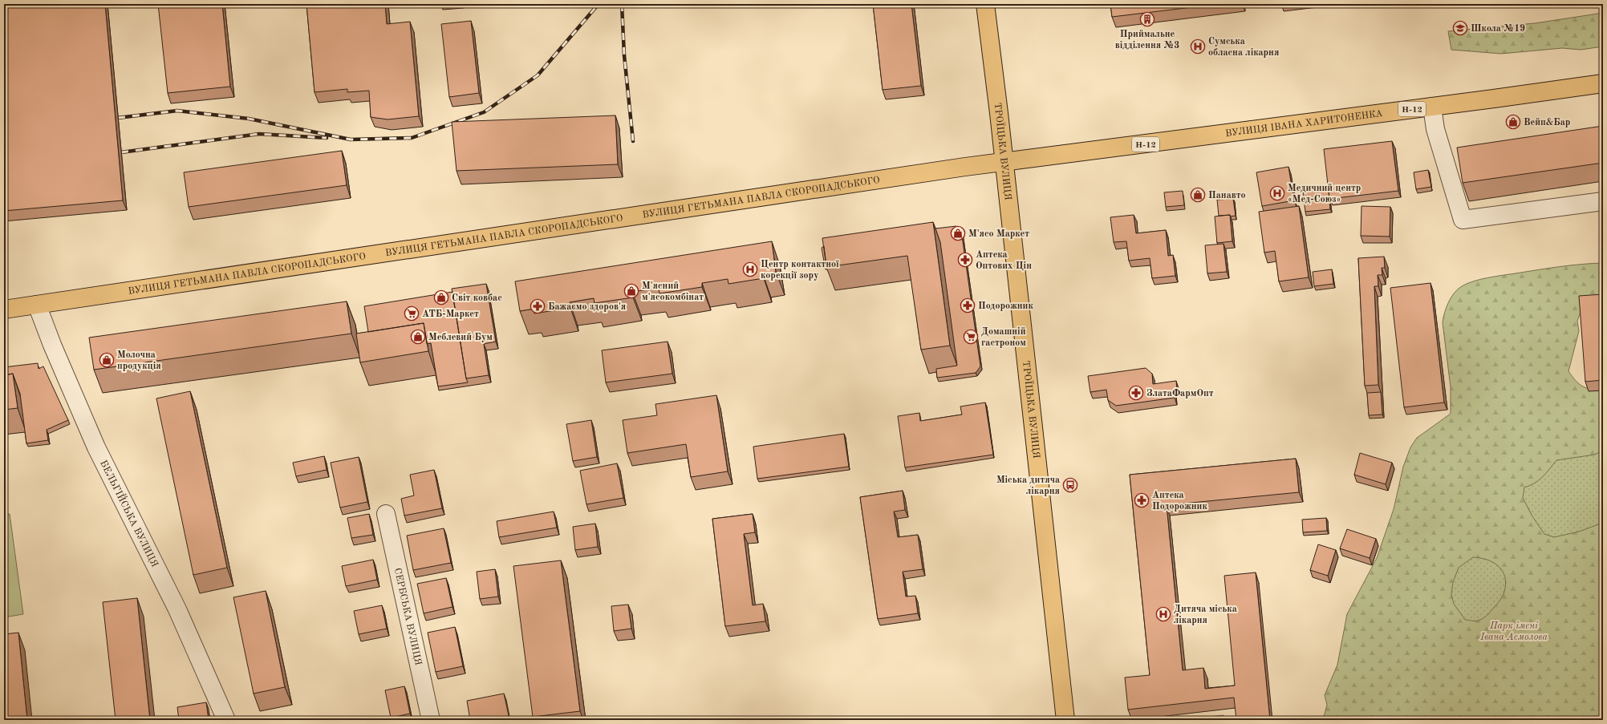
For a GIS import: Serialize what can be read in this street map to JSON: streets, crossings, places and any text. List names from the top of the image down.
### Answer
{
  "streets": {
    "main road": [
      "Н-12",
      "ВУЛИЦЯ ІВАНА ХАРИТОНЕНКА",
      "ТРОЇЦЬКА ВУЛИЦЯ",
      "ВУЛИЦЯ ГЕТЬМАНА ПАВЛА СКОРОПАДСЬКОГО"
    ],
    "street": ["БЕЛЬГІЙСЬКА ВУЛИЦЯ", "СЕРБСЬКА ВУЛИЦЯ"]
  },
  "crossings": [
    ["ВУЛИЦЯ ІВАНА ХАРИТОНЕНКА", "ТРОЇЦЬКА ВУЛИЦЯ"],
    ["ВУЛИЦЯ ІВАНА ХАРИТОНЕНКА", "ВУЛИЦЯ ГЕТЬМАНА ПАВЛА СКОРОПАДСЬКОГО"],
    ["ТРОЇЦЬКА ВУЛИЦЯ", "ВУЛИЦЯ ГЕТЬМАНА ПАВЛА СКОРОПАДСЬКОГО"],
    ["ВУЛИЦЯ ГЕТЬМАНА ПАВЛА СКОРОПАДСЬКОГО", "БЕЛЬГІЙСЬКА ВУЛИЦЯ"]
  ],
  "parks": ["Парк імені Івана Асмолова"],
  "places": {
    "building": ["Приймальне відділення №3"],
    "school or university": ["Школа №19"],
    "hospital": [
      "Сумська обласна лікарня",
      "Медичний центр «Мед-Союз»",
      "Центр контактної корекції зору",
      "Дитяча міська лікарня"
    ],
    "shop": [
      "Вейп&Бар",
      "Панавто",
      "М'ясо Маркет",
      "М'ясний м'ясокомбінат",
      "Світ ковбас",
      "Меблевий Бум",
      "Молочна продукція"
    ],
    "pharmacy": [
      "Аптека Оптових Цін",
      "Подорожник",
      "Бажаємо здоров'я",
      "ЗлатаФармОпт",
      "Аптека Подорожник"
    ],
    "supermarket": ["АТБ-Маркет", "Домашній гастроном"],
    "bus stop": ["Міська дитяча лікарня"]
  }
}
